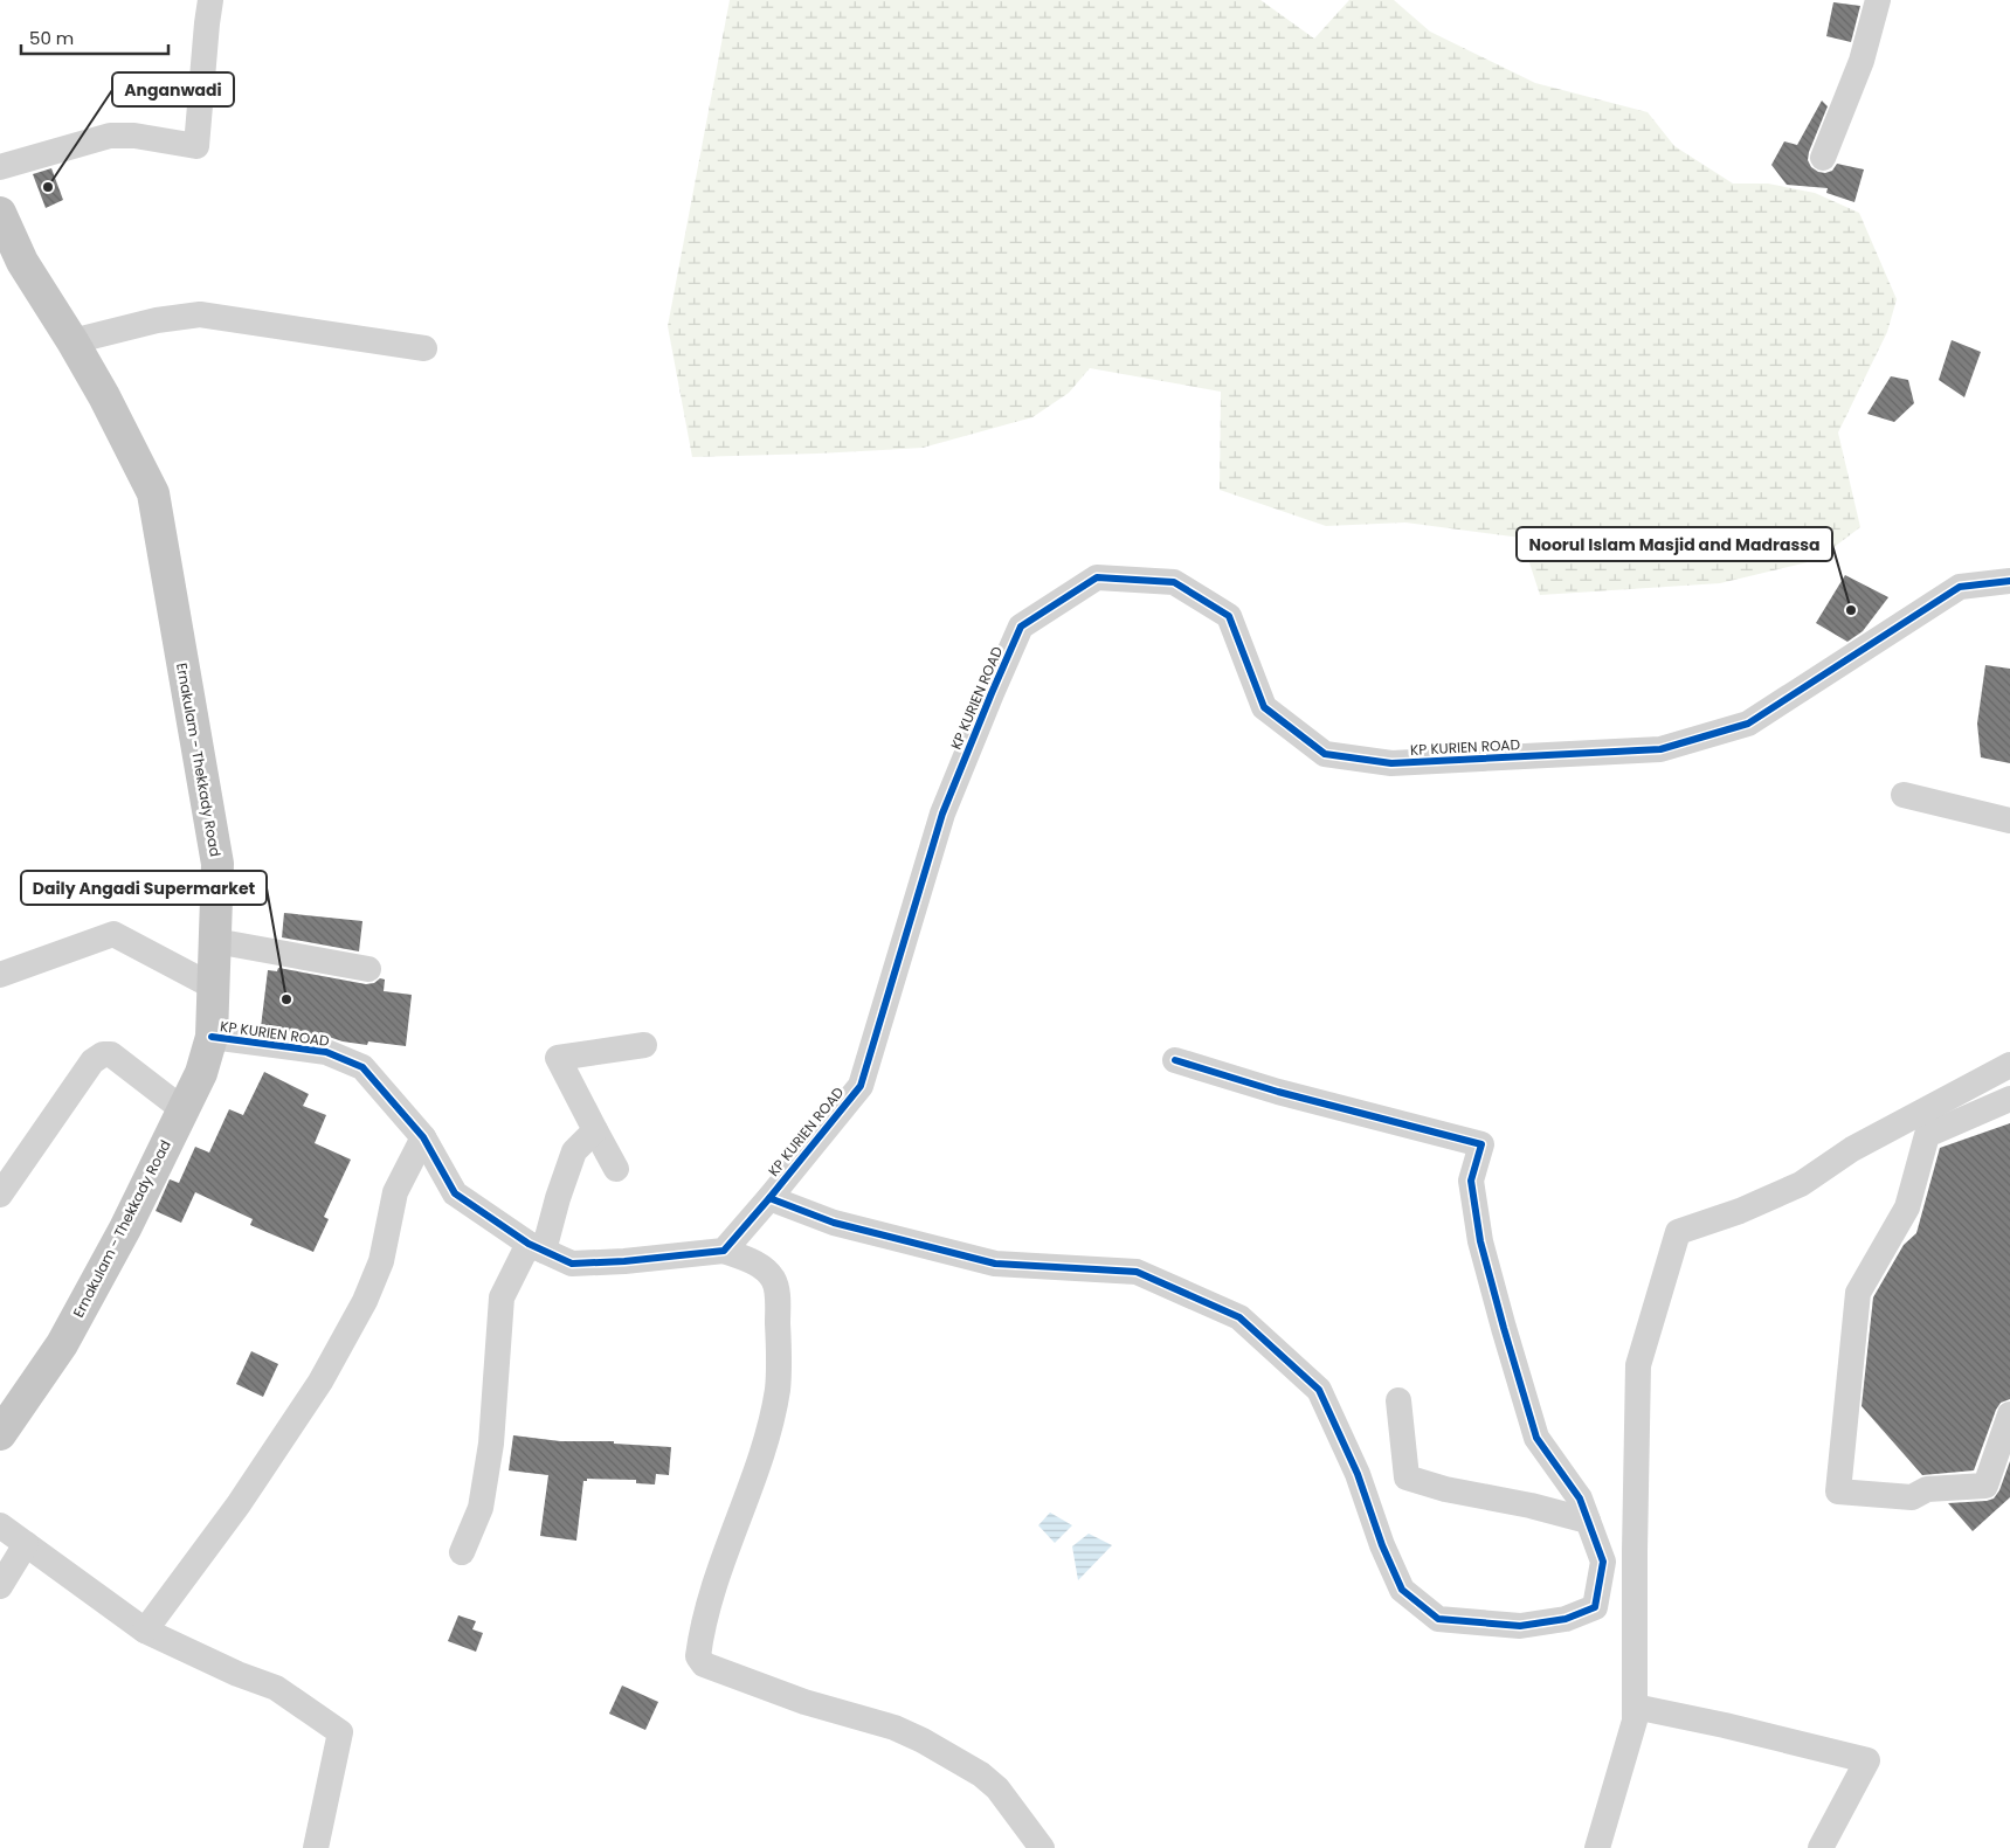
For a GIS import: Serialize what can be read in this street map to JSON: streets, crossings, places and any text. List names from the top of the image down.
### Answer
{
  "streets": {
    "main road": ["Ernakulam - Thekkady Road"],
    "street": ["KP KURIEN ROAD"]
  },
  "crossings": [
    ["KP KURIEN ROAD", "Ernakulam - Thekkady Road"]
  ],
  "places": ["Anganwadi", "Noorul Islam Masjid and Madrassa", "Daily Angadi Supermarket"],
  "scale_bar": "50 m"
}
